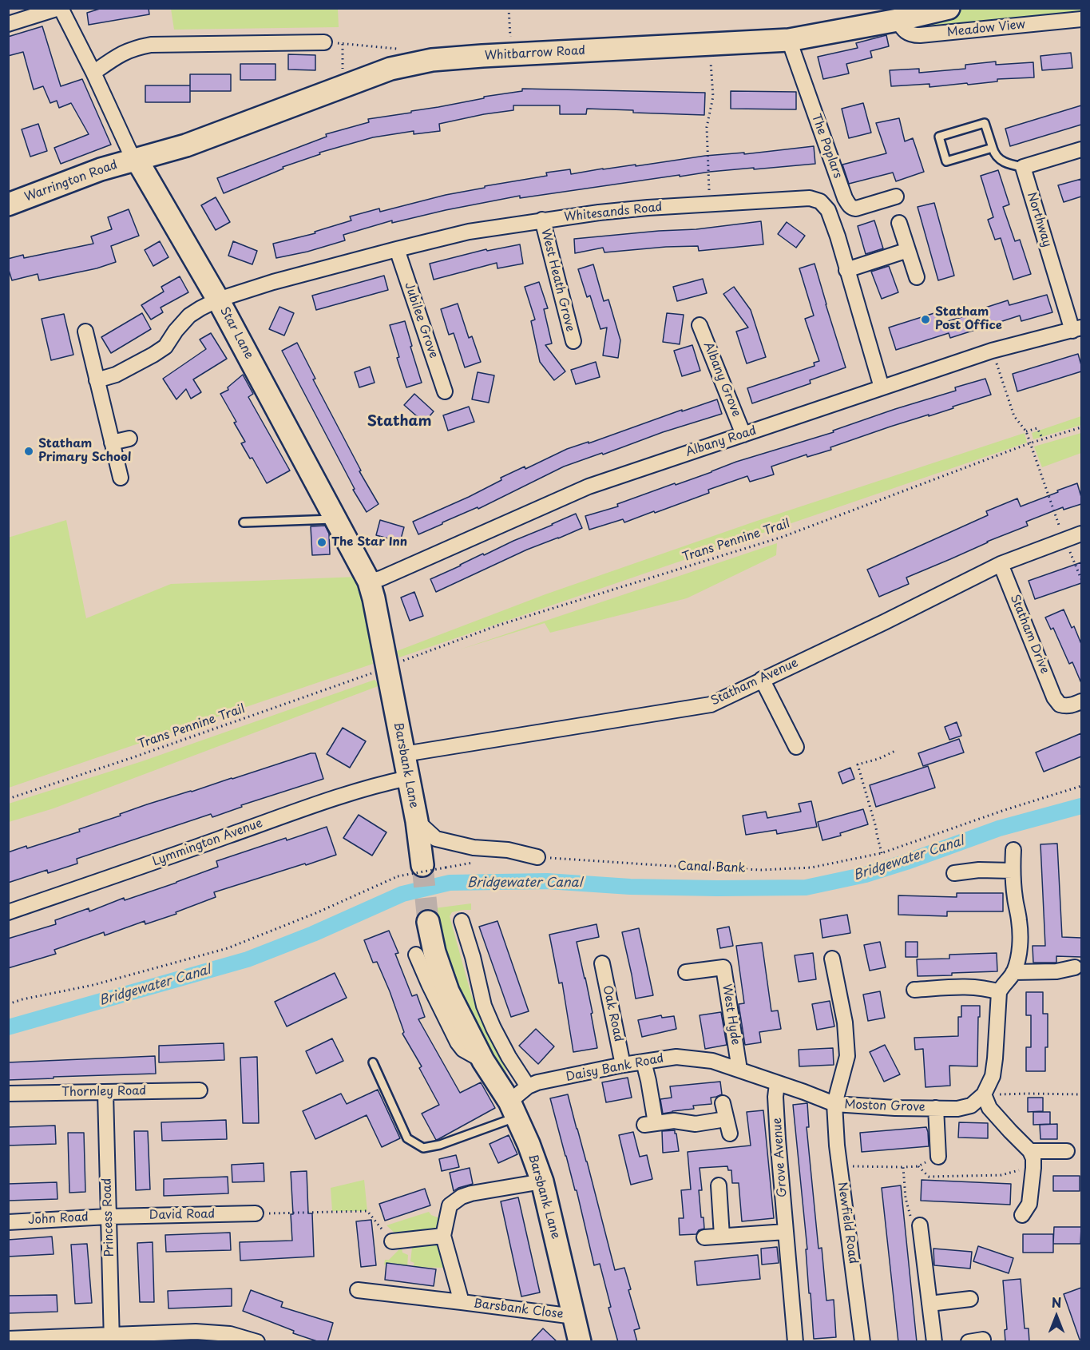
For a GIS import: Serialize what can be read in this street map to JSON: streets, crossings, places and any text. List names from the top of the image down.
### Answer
{
  "streets": {
    "street": [
      "Meadow View",
      "Whitbarrow Road",
      "The Poplars",
      "Warrington Road",
      "Whitesands Road",
      "Northway",
      "West Heath Grove",
      "Jubilee Grove",
      "Star Lane",
      "Albany Grove",
      "Albany Road",
      "Statham Drive",
      "Statham Avenue",
      "Barsbank Lane",
      "Lymmington Avenue",
      "Oak Road",
      "West Hyde",
      "Daisy Bank Road",
      "Thornley Road",
      "Moston Grove",
      "Grove Avenue",
      "David Road",
      "Princess Road",
      "John Road",
      "Newfield Road",
      "Barsbank Close"
    ],
    "path": ["Trans Pennine Trail", "Canal Bank"]
  },
  "crossings": [
    ["Meadow View", "Whitbarrow Road"],
    ["Whitbarrow Road", "The Poplars"],
    ["Whitbarrow Road", "Warrington Road"],
    ["Whitbarrow Road", "Star Lane"],
    ["Warrington Road", "Star Lane"],
    ["Whitesands Road", "West Heath Grove"],
    ["Whitesands Road", "Jubilee Grove"],
    ["Whitesands Road", "Star Lane"],
    ["Whitesands Road", "Albany Road"],
    ["Northway", "Albany Road"],
    ["Star Lane", "Albany Road"],
    ["Star Lane", "Trans Pennine Trail"],
    ["Star Lane", "Barsbank Lane"],
    ["Albany Grove", "Albany Road"],
    ["Trans Pennine Trail", "Barsbank Lane"],
    ["Statham Drive", "Statham Avenue"],
    ["Statham Avenue", "Barsbank Lane"],
    ["Barsbank Lane", "Lymmington Avenue"],
    ["Barsbank Lane", "Daisy Bank Road"],
    ["Barsbank Lane", "Barsbank Close"],
    ["Oak Road", "Daisy Bank Road"],
    ["West Hyde", "Daisy Bank Road"],
    ["Daisy Bank Road", "Moston Grove"],
    ["Daisy Bank Road", "Grove Avenue"],
    ["Daisy Bank Road", "Newfield Road"],
    ["Thornley Road", "Princess Road"],
    ["Moston Grove", "Newfield Road"],
    ["David Road", "Princess Road"],
    ["David Road", "John Road"],
    ["Princess Road", "John Road"]
  ],
  "districts": ["Statham"],
  "water": ["Bridgewater Canal"],
  "places": ["Statham Post Office", "Statham Primary School", "The Star Inn"],
  "north": "top"
}
